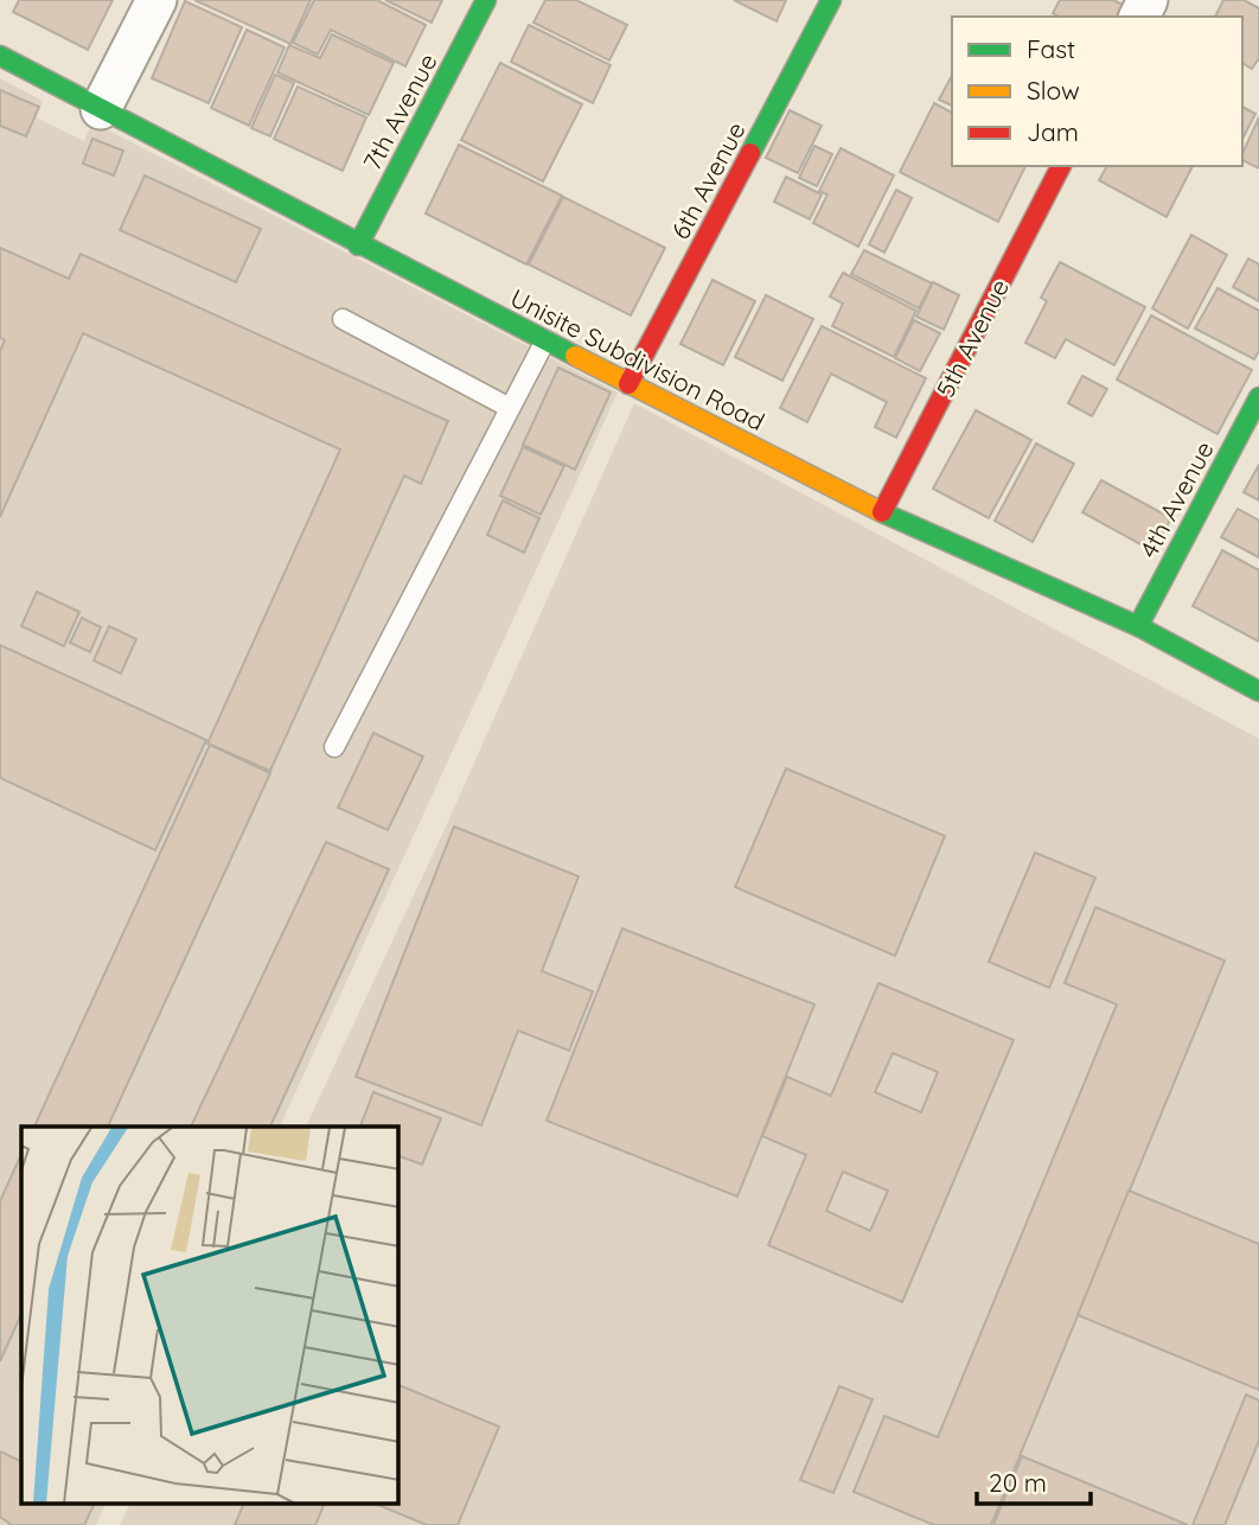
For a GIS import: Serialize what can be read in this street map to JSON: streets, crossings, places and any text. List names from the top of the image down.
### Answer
{
  "streets": {
    "street": [
      "7th Avenue",
      "6th Avenue",
      "5th Avenue",
      "Unisite Subdivision Road",
      "4th Avenue"
    ]
  },
  "crossings": [
    ["7th Avenue", "Unisite Subdivision Road"],
    ["6th Avenue", "Unisite Subdivision Road"],
    ["5th Avenue", "Unisite Subdivision Road"],
    ["Unisite Subdivision Road", "4th Avenue"]
  ],
  "legend": ["Fast", "Slow", "Jam"],
  "scale_bar": "20 m"
}
